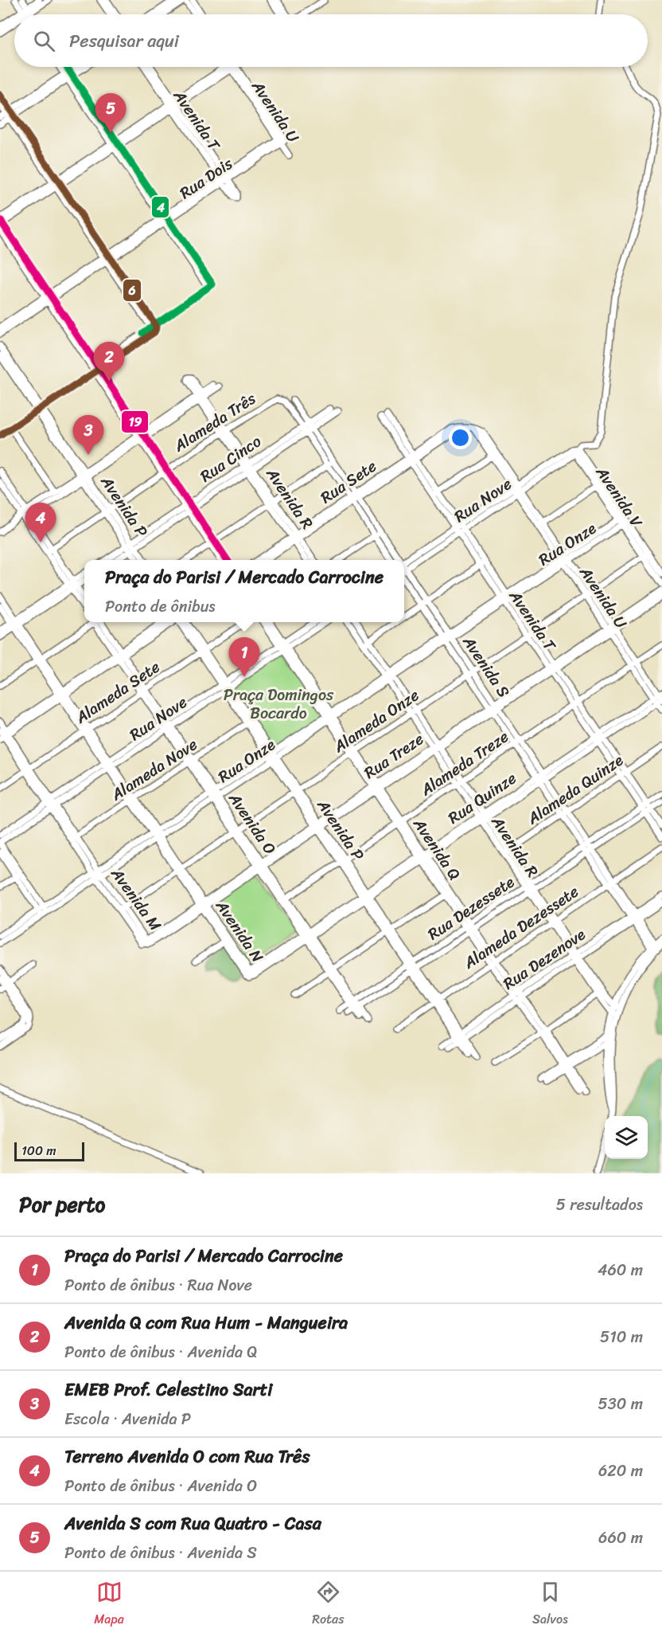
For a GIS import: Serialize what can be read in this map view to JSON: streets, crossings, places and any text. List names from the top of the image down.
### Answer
{
  "streets": {
    "street": [
      "Avenida U",
      "Avenida T",
      "Rua Dois",
      "Alameda Três",
      "Rua Cinco",
      "Rua Sete",
      "Avenida V",
      "Avenida R",
      "Rua Nove",
      "Avenida P",
      "Rua Onze",
      "Avenida S",
      "Alameda Sete",
      "Alameda Onze",
      "Rua Treze",
      "Alameda Treze",
      "Alameda Nove",
      "Alameda Quinze",
      "Rua Quinze",
      "Avenida O",
      "Avenida Q",
      "Avenida M",
      "Rua Dezessete",
      "Alameda Dezessete",
      "Avenida N",
      "Rua Dezenove"
    ]
  },
  "crossings": [
    ["Avenida U", "Rua Dois"],
    ["Avenida U", "Rua Sete"],
    ["Avenida U", "Rua Nove"],
    ["Avenida U", "Rua Onze"],
    ["Avenida U", "Alameda Onze"],
    ["Avenida U", "Rua Treze"],
    ["Avenida U", "Alameda Treze"],
    ["Avenida U", "Rua Quinze"],
    ["Avenida T", "Rua Dois"],
    ["Avenida T", "Rua Sete"],
    ["Avenida T", "Rua Nove"],
    ["Avenida T", "Rua Onze"],
    ["Avenida T", "Alameda Onze"],
    ["Avenida T", "Rua Treze"],
    ["Avenida T", "Alameda Treze"],
    ["Avenida T", "Alameda Quinze"],
    ["Avenida T", "Rua Quinze"],
    ["Avenida T", "Rua Dezessete"],
    ["Alameda Três", "Avenida R"],
    ["Alameda Três", "Avenida P"],
    ["Alameda Três", "Avenida S"],
    ["Rua Cinco", "Avenida R"],
    ["Rua Cinco", "Avenida P"],
    ["Rua Cinco", "Avenida S"],
    ["Rua Sete", "Avenida R"],
    ["Rua Sete", "Avenida S"],
    ["Avenida V", "Rua Nove"],
    ["Avenida V", "Rua Onze"],
    ["Avenida V", "Alameda Onze"],
    ["Avenida R", "Rua Onze"],
    ["Avenida R", "Alameda Onze"],
    ["Avenida R", "Rua Treze"],
    ["Avenida R", "Alameda Treze"],
    ["Avenida R", "Alameda Quinze"],
    ["Avenida R", "Rua Quinze"],
    ["Avenida R", "Rua Dezessete"],
    ["Avenida R", "Alameda Dezessete"],
    ["Avenida R", "Rua Dezenove"],
    ["Rua Nove", "Avenida P"],
    ["Rua Nove", "Avenida O"],
    ["Rua Nove", "Avenida Q"],
    ["Rua Nove", "Avenida M"],
    ["Rua Nove", "Avenida N"],
    ["Avenida P", "Rua Onze"],
    ["Avenida P", "Alameda Sete"],
    ["Avenida P", "Alameda Onze"],
    ["Avenida P", "Rua Treze"],
    ["Avenida P", "Alameda Treze"],
    ["Avenida P", "Alameda Nove"],
    ["Avenida P", "Rua Quinze"],
    ["Avenida P", "Rua Dezessete"],
    ["Avenida P", "Alameda Dezessete"],
    ["Avenida P", "Rua Dezenove"],
    ["Rua Onze", "Avenida S"],
    ["Rua Onze", "Avenida O"],
    ["Rua Onze", "Avenida Q"],
    ["Rua Onze", "Avenida M"],
    ["Rua Onze", "Avenida N"],
    ["Avenida S", "Alameda Onze"],
    ["Avenida S", "Rua Treze"],
    ["Avenida S", "Alameda Treze"],
    ["Avenida S", "Alameda Quinze"],
    ["Avenida S", "Rua Quinze"],
    ["Avenida S", "Rua Dezessete"],
    ["Avenida S", "Alameda Dezessete"],
    ["Avenida S", "Rua Dezenove"],
    ["Alameda Sete", "Avenida O"],
    ["Alameda Sete", "Avenida M"],
    ["Alameda Sete", "Avenida N"],
    ["Alameda Onze", "Avenida O"],
    ["Alameda Onze", "Avenida Q"],
    ["Alameda Onze", "Avenida M"],
    ["Alameda Onze", "Avenida N"],
    ["Rua Treze", "Avenida O"],
    ["Rua Treze", "Avenida Q"],
    ["Rua Treze", "Avenida M"],
    ["Rua Treze", "Avenida N"],
    ["Alameda Treze", "Avenida O"],
    ["Alameda Treze", "Avenida Q"],
    ["Alameda Nove", "Avenida O"],
    ["Alameda Nove", "Avenida M"],
    ["Alameda Nove", "Avenida N"],
    ["Rua Quinze", "Avenida O"],
    ["Rua Quinze", "Avenida Q"],
    ["Rua Quinze", "Avenida N"],
    ["Avenida O", "Rua Dezessete"],
    ["Avenida Q", "Rua Dezessete"],
    ["Avenida Q", "Alameda Dezessete"],
    ["Avenida Q", "Rua Dezenove"]
  ],
  "parks": ["Praça Domingos Bocardo"],
  "lines": ["transit line 4", "transit line 6", "transit line 19"],
  "scale_bar": "100 m",
  "page": {
    "search": "Pesquisar aqui",
    "pins": [
      "5",
      "2",
      "3",
      "4",
      "1"
    ],
    "popup": ["Praça do Parisi / Mercado Carrocine", "Ponto de ônibus"],
    "scale": "100 m",
    "heading": ["Por perto", "5 resultados"],
    "list": [
      {
        "mark": "1",
        "name": "Praça do Parisi / Mercado Carrocine",
        "note": "Ponto de ônibus · Rua Nove",
        "value": "460 m"
      },
      {
        "mark": "2",
        "name": "Avenida Q com Rua Hum - Mangueira",
        "note": "Ponto de ônibus · Avenida Q",
        "value": "510 m"
      },
      {
        "mark": "3",
        "name": "EMEB Prof. Celestino Sarti",
        "note": "Escola · Avenida P",
        "value": "530 m"
      },
      {
        "mark": "4",
        "name": "Terreno Avenida O com Rua Três",
        "note": "Ponto de ônibus · Avenida O",
        "value": "620 m"
      },
      {
        "mark": "5",
        "name": "Avenida S com Rua Quatro - Casa",
        "note": "Ponto de ônibus · Avenida S",
        "value": "660 m"
      }
    ],
    "nav": ["Mapa", "Rotas", "Salvos"]
  }
}
